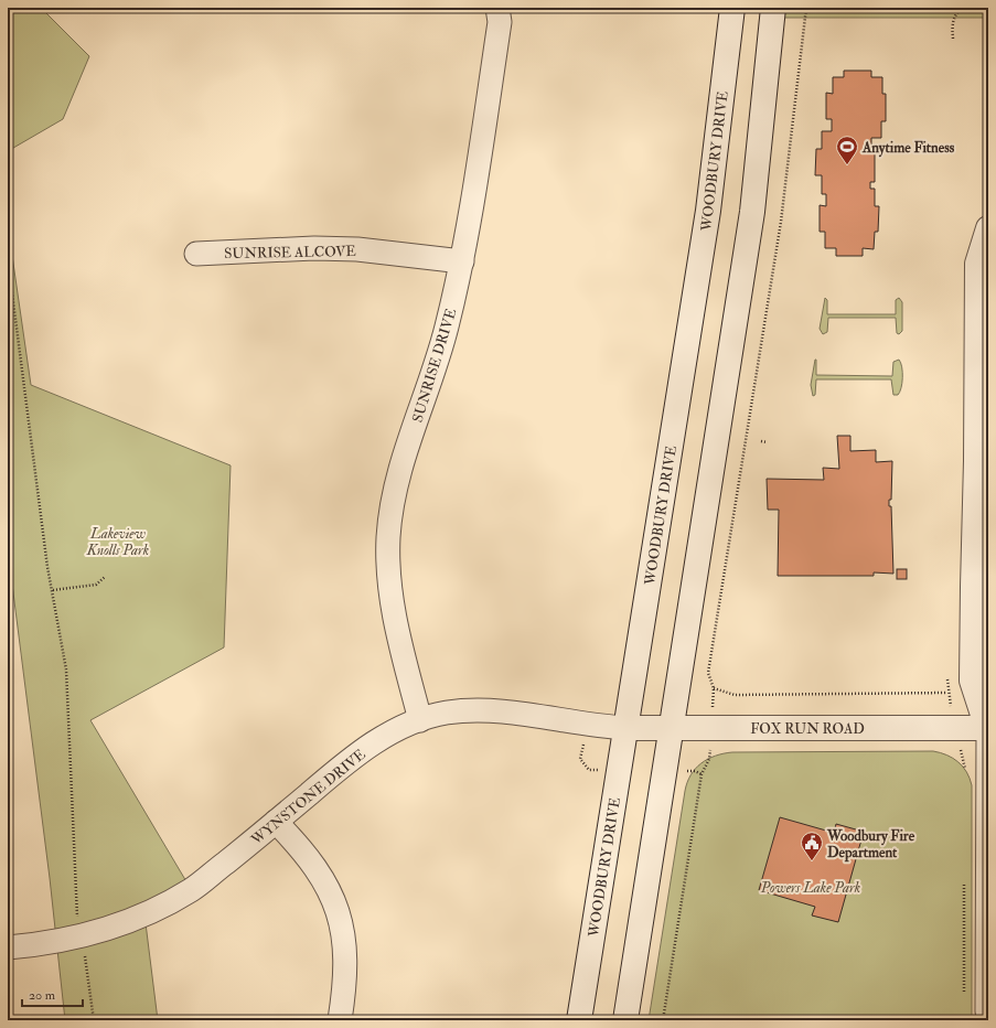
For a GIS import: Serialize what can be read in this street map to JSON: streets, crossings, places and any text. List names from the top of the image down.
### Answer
{
  "streets": {
    "main road": ["WOODBURY DRIVE", "FOX RUN ROAD"],
    "street": ["SUNRISE ALCOVE", "SUNRISE DRIVE", "WYNSTONE DRIVE"]
  },
  "crossings": [
    ["WOODBURY DRIVE", "FOX RUN ROAD"],
    ["WOODBURY DRIVE", "WYNSTONE DRIVE"],
    ["SUNRISE ALCOVE", "SUNRISE DRIVE"],
    ["SUNRISE DRIVE", "WYNSTONE DRIVE"],
    ["FOX RUN ROAD", "WYNSTONE DRIVE"]
  ],
  "parks": ["Lakeview Knolls Park", "Powers Lake Park"],
  "places": {
    "sports": ["Anytime Fitness"],
    "public building": ["Woodbury Fire Department"]
  },
  "scale_bar": "20 m"
}
